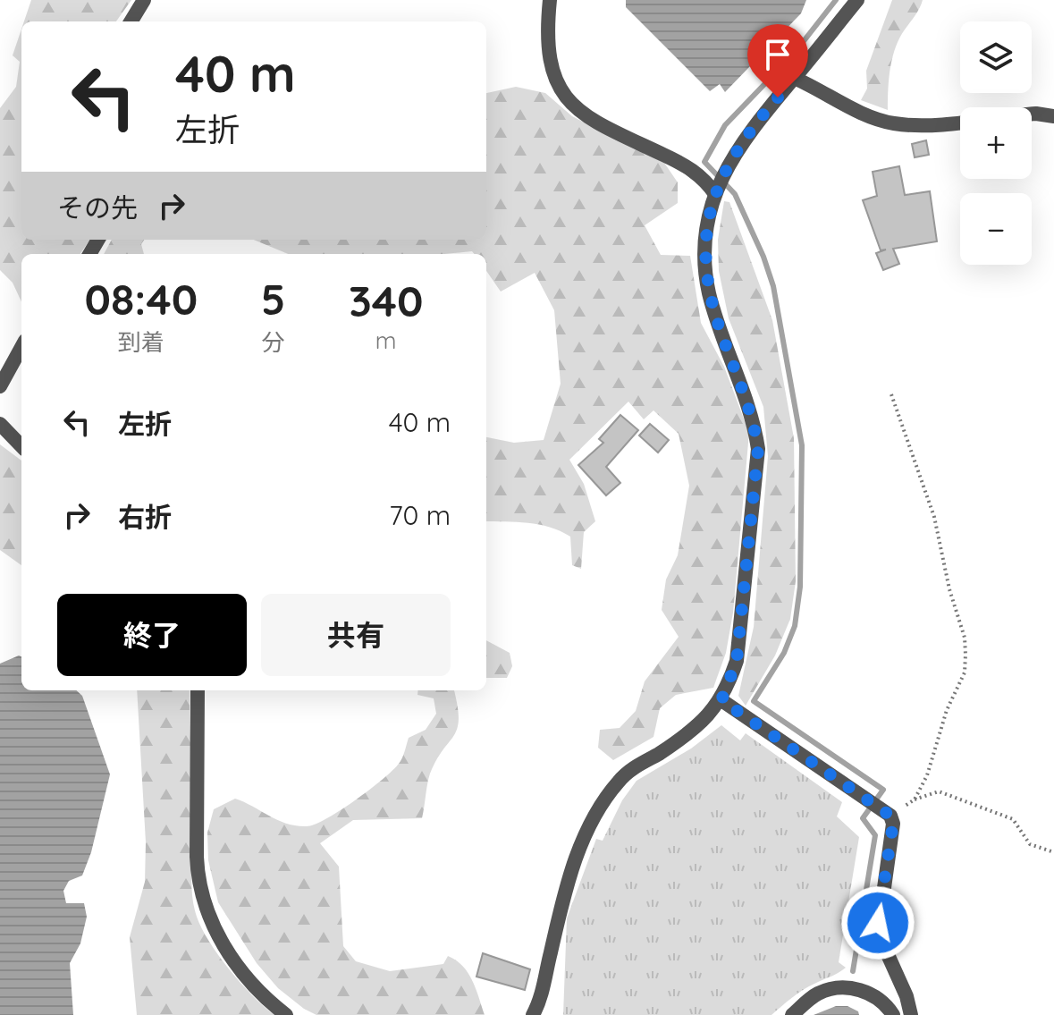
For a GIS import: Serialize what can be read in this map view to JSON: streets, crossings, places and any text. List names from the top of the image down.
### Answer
{
  "page": {
    "map_buttons": ["+", "−"],
    "turn": ["40 m", "左折"],
    "then": "その先",
    "eta": [
      "08:40",
      "到着",
      "5",
      "分",
      "340",
      "m"
    ],
    "list": [
      {
        "name": "左折",
        "value": "40 m"
      },
      {
        "name": "右折",
        "value": "70 m"
      }
    ],
    "buttons": ["終了", "共有"]
  }
}
